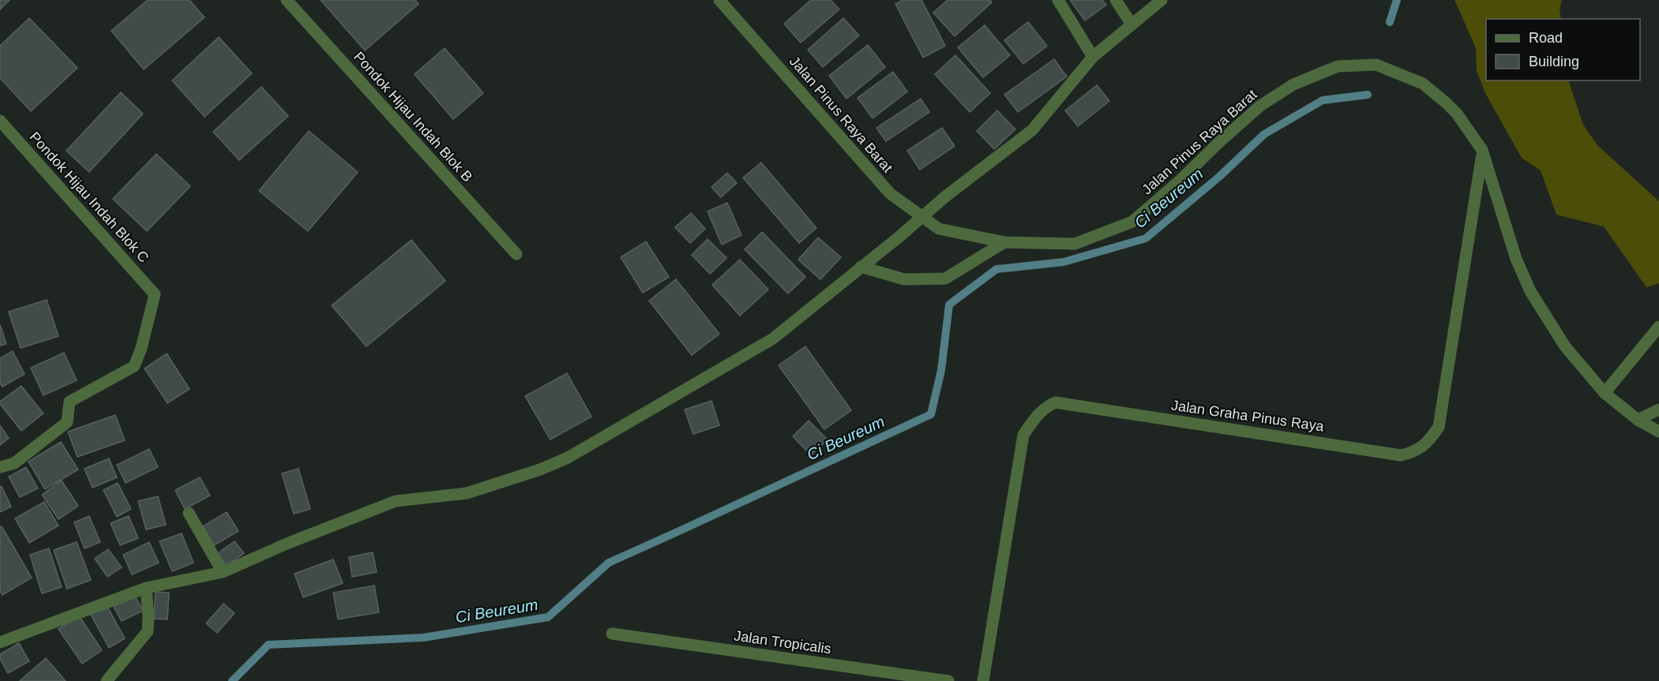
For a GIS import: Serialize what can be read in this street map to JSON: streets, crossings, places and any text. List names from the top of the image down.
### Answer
{
  "streets": {
    "street": [
      "Jalan Pinus Raya Barat",
      "Pondok Hijau Indah Blok B",
      "Pondok Hijau Indah Blok C",
      "Jalan Graha Pinus Raya",
      "Jalan Tropicalis"
    ]
  },
  "crossings": [
    ["Jalan Pinus Raya Barat", "Jalan Graha Pinus Raya"]
  ],
  "water": ["Ci Beureum"],
  "legend": ["Road", "Building"]
}
